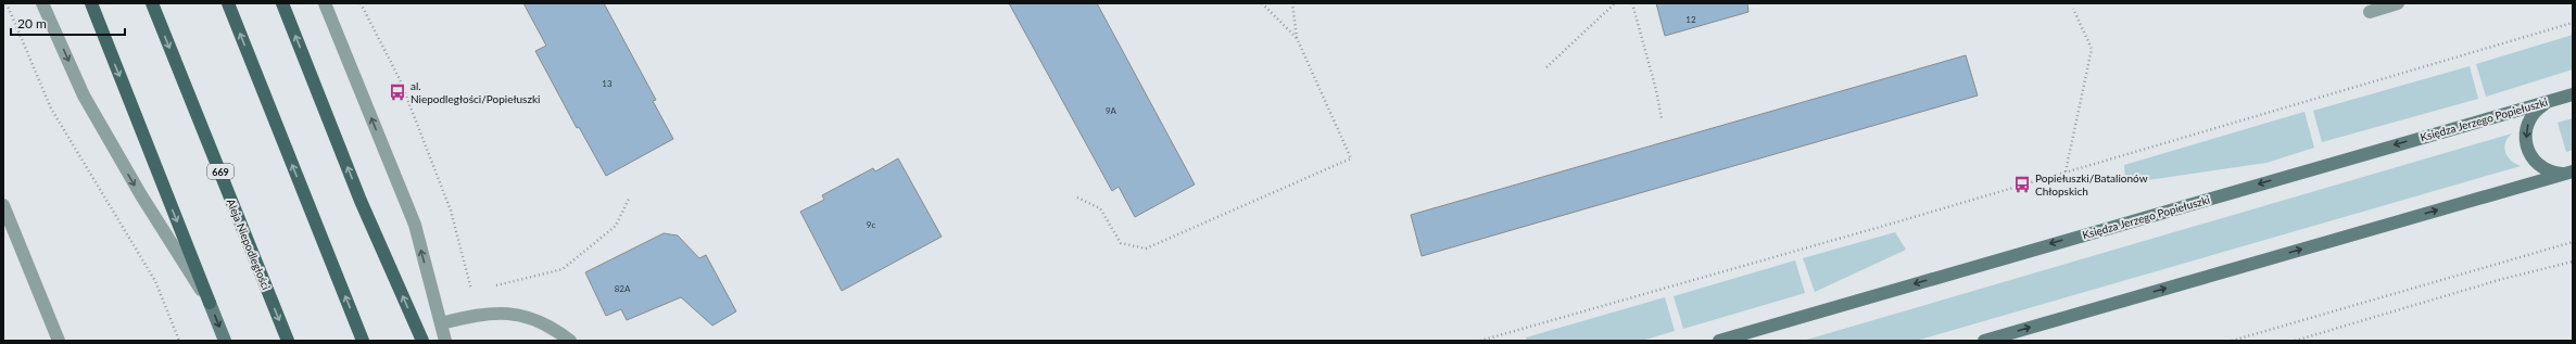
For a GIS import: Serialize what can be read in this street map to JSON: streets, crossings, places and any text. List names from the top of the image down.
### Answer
{
  "streets": {
    "main road": ["Księdza Jerzego Popiełuszki", "669", "Aleja Niepodległości"]
  },
  "places": {
    "bus stop": ["al. Niepodległości/Popiełuszki", "Popiełuszki/Batalionów Chłopskich"]
  },
  "house_numbers": [
    "12",
    "13",
    "9A",
    "9c",
    "82A"
  ],
  "scale_bar": "20 m"
}
